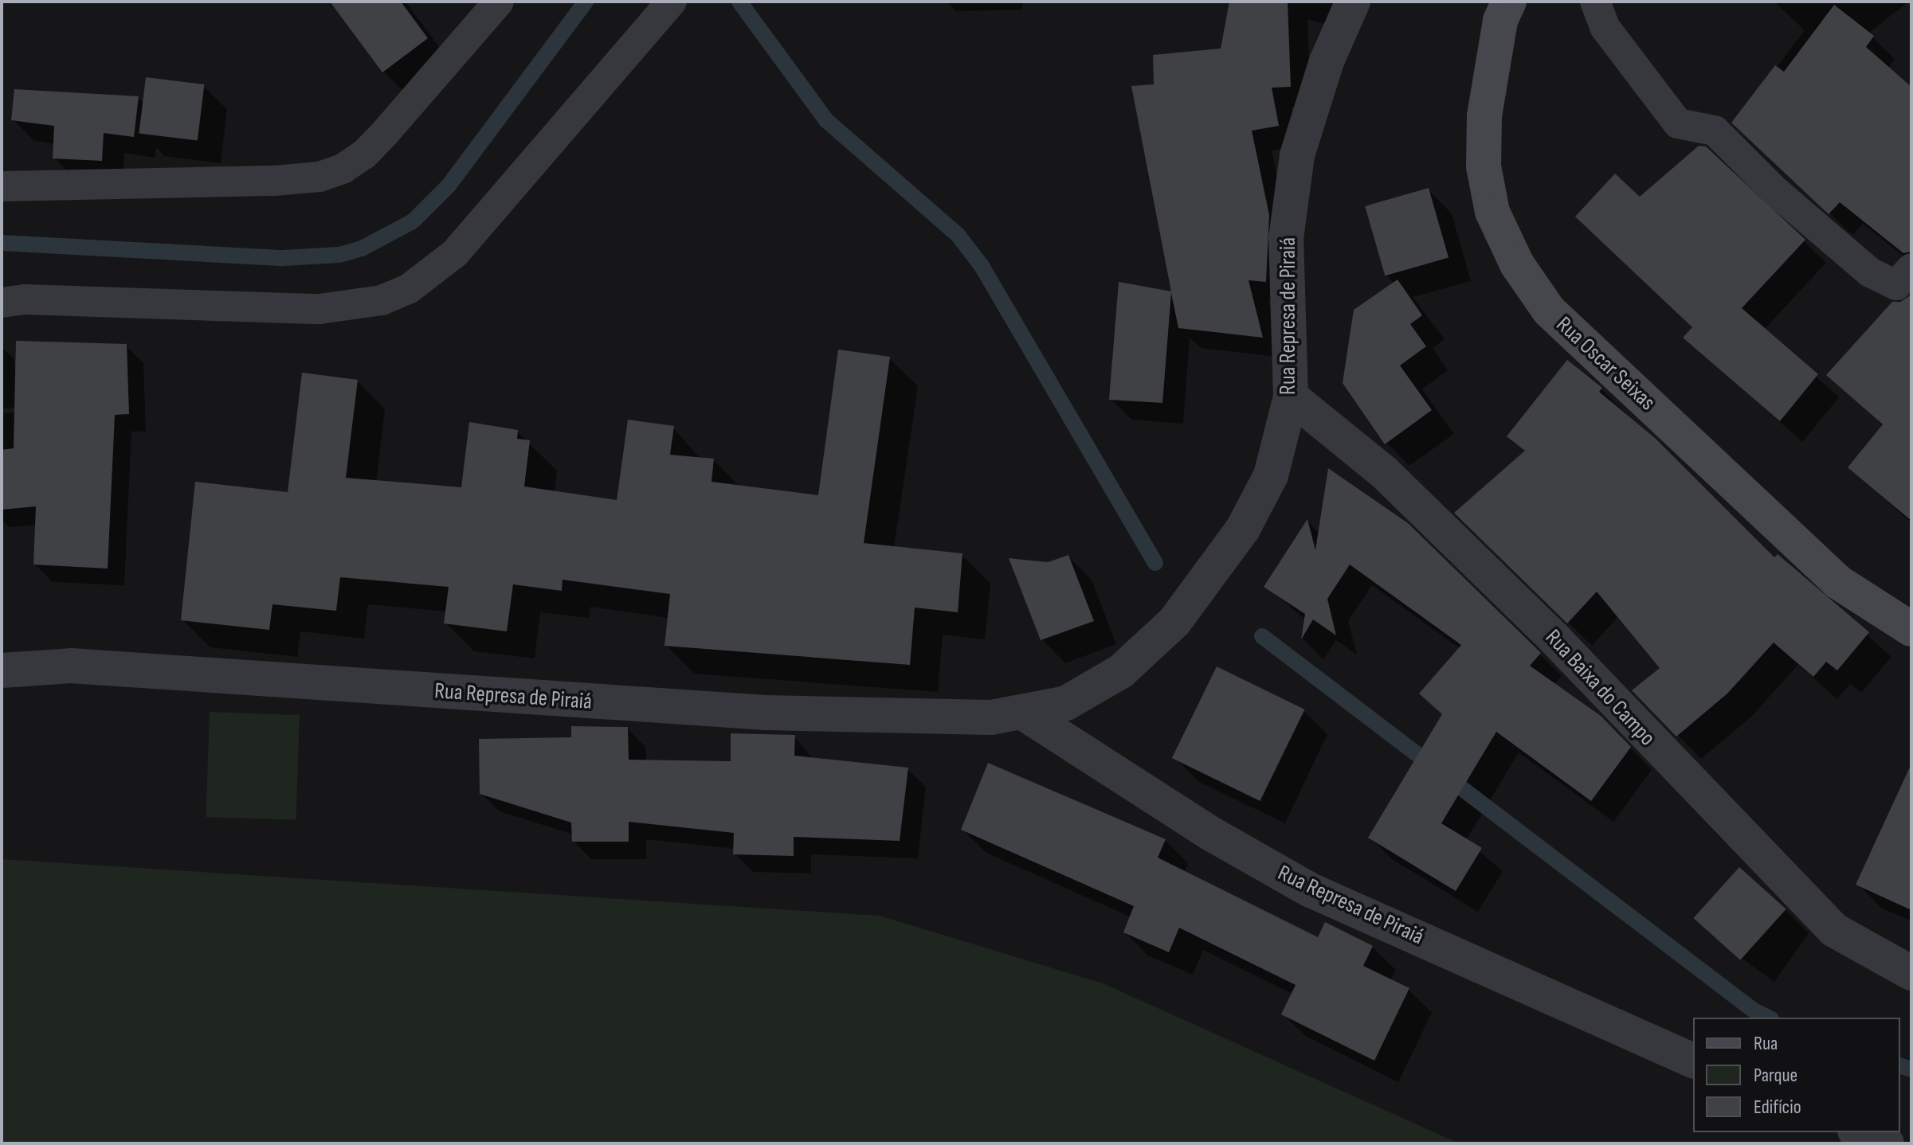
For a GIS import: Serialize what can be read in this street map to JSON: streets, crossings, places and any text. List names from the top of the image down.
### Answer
{
  "streets": {
    "main road": ["Rua Oscar Seixas"],
    "street": ["Rua Represa de Piraiá", "Rua Baixa do Campo"]
  },
  "crossings": [
    ["Rua Represa de Piraiá", "Rua Baixa do Campo"]
  ],
  "legend": ["Rua", "Parque", "Edifício"]
}
